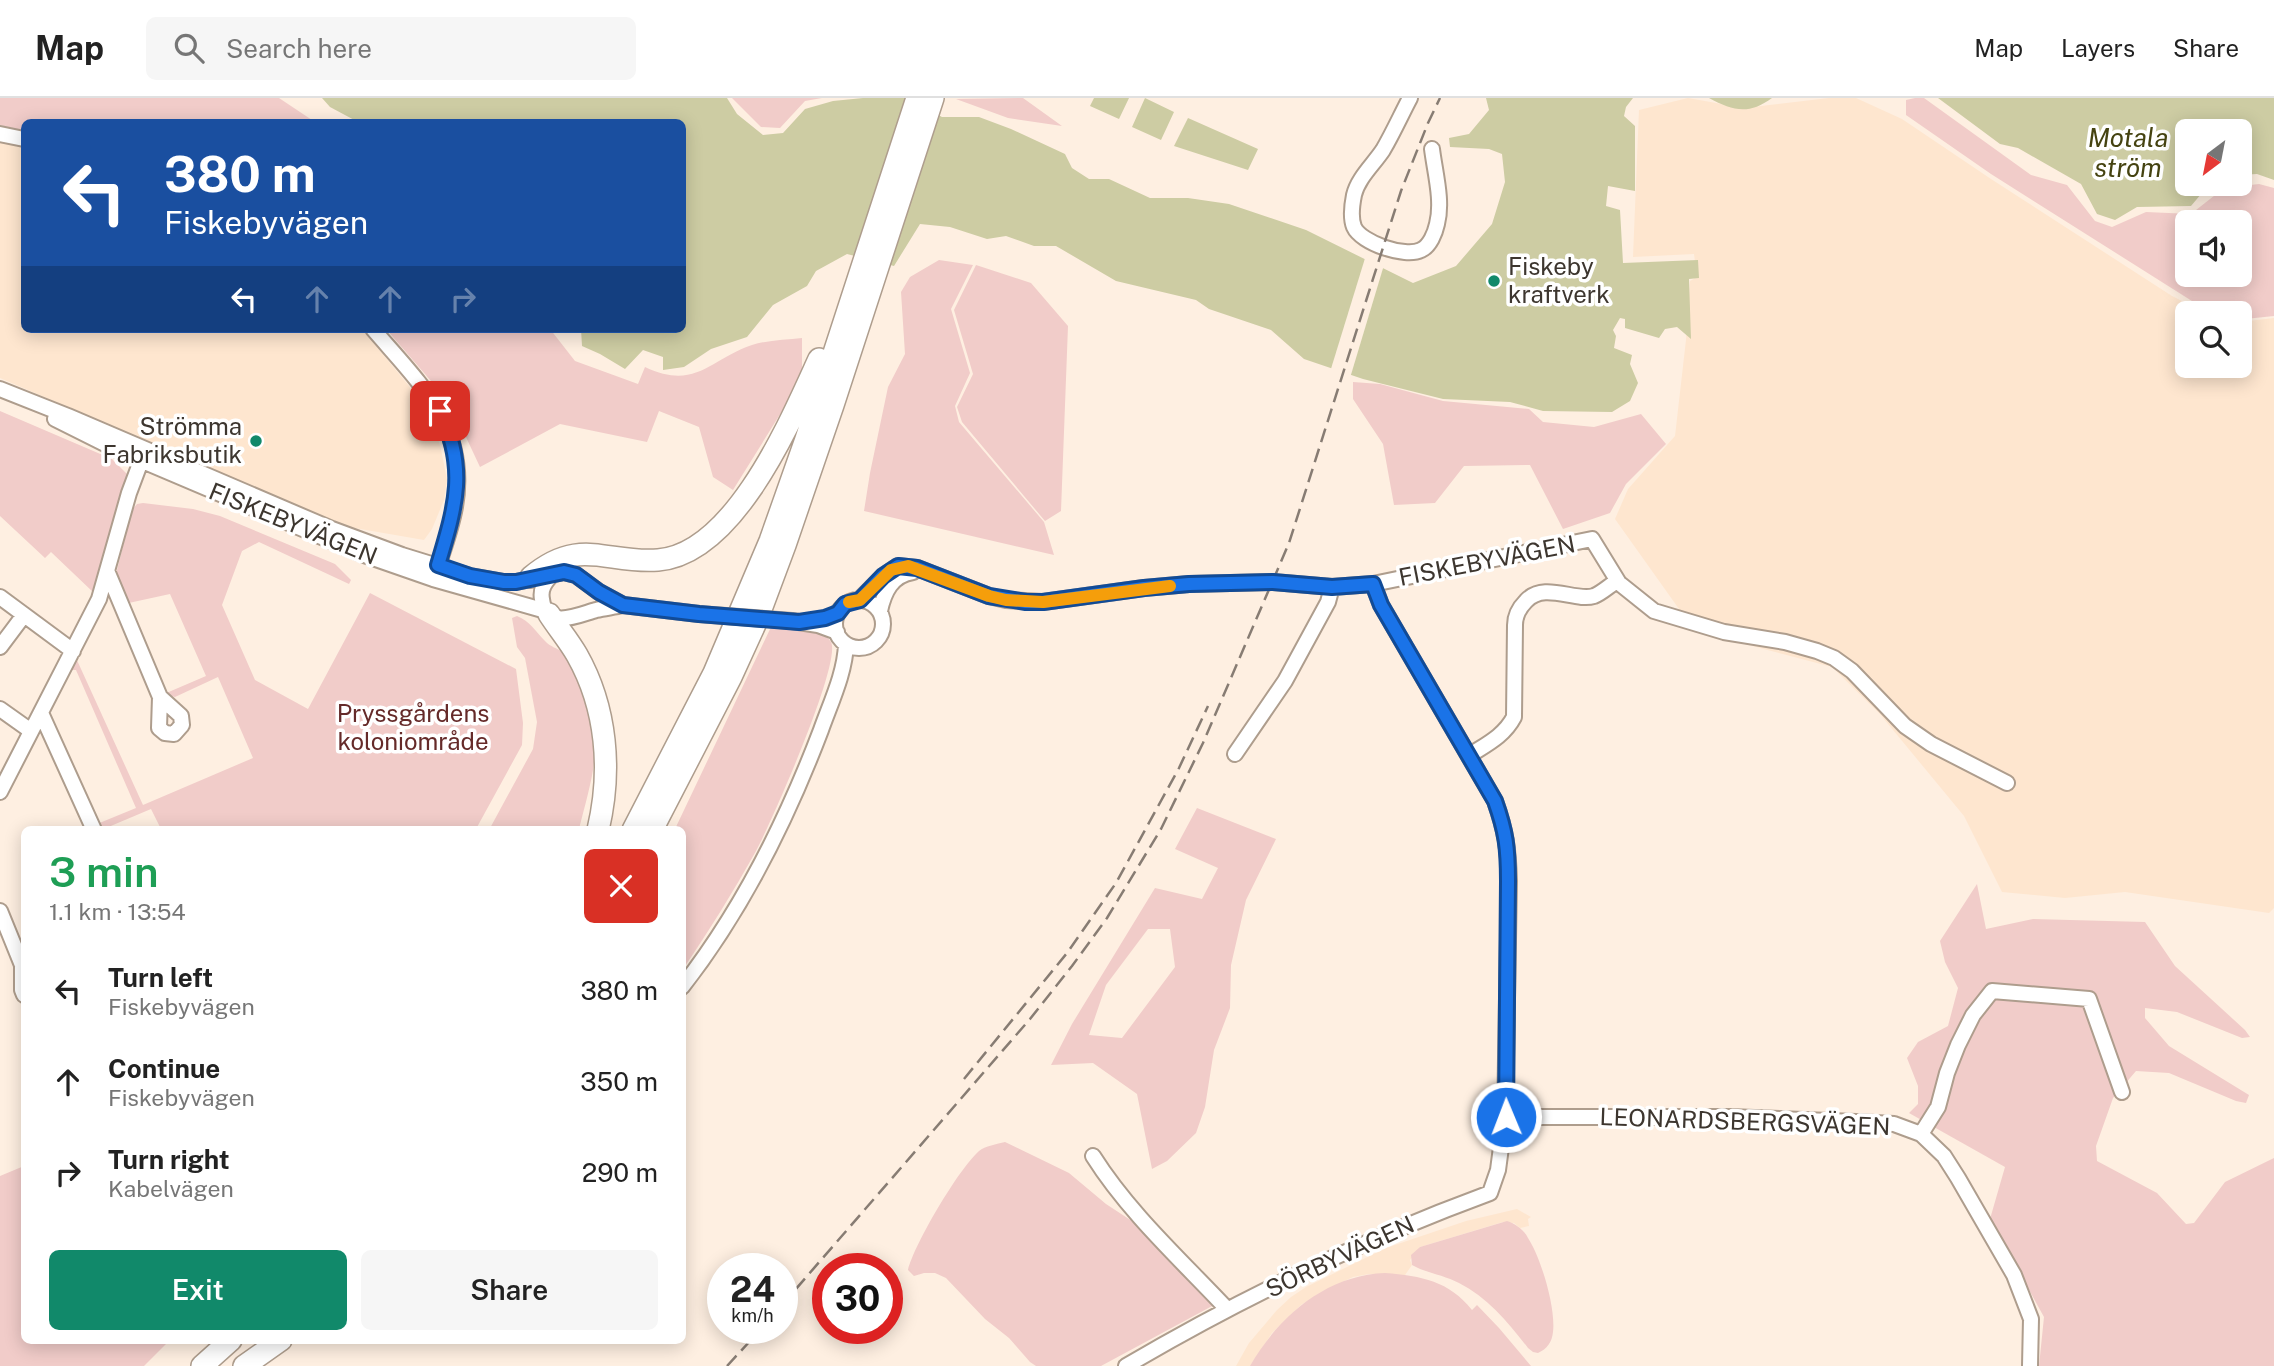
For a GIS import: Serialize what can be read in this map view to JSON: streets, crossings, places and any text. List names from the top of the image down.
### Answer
{
  "streets": {
    "street": ["FISKEBYVÄGEN", "LEONARDSBERGSVÄGEN", "SÖRBYVÄGEN"]
  },
  "crossings": [
    ["FISKEBYVÄGEN", "SÖRBYVÄGEN"],
    ["LEONARDSBERGSVÄGEN", "SÖRBYVÄGEN"]
  ],
  "water": ["Motala ström"],
  "parks": ["Pryssgårdens koloniområde"],
  "places": ["Fiskeby kraftverk", "Strömma Fabriksbutik"],
  "north": "bottom left",
  "page": {
    "header": "Map",
    "search": "Search here",
    "nav": ["Map", "Layers", "Share"],
    "turn": ["380 m", "Fiskebyvägen"],
    "heading": ["3 min", "1.1 km · 13:54"],
    "list": [
      {
        "name": "Turn left",
        "note": "Fiskebyvägen",
        "value": "380 m"
      },
      {
        "name": "Continue",
        "note": "Fiskebyvägen",
        "value": "350 m"
      },
      {
        "name": "Turn right",
        "note": "Kabelvägen",
        "value": "290 m"
      }
    ],
    "buttons": ["Exit", "Share"],
    "speed": "24 km/h",
    "limit": "30"
  }
}
